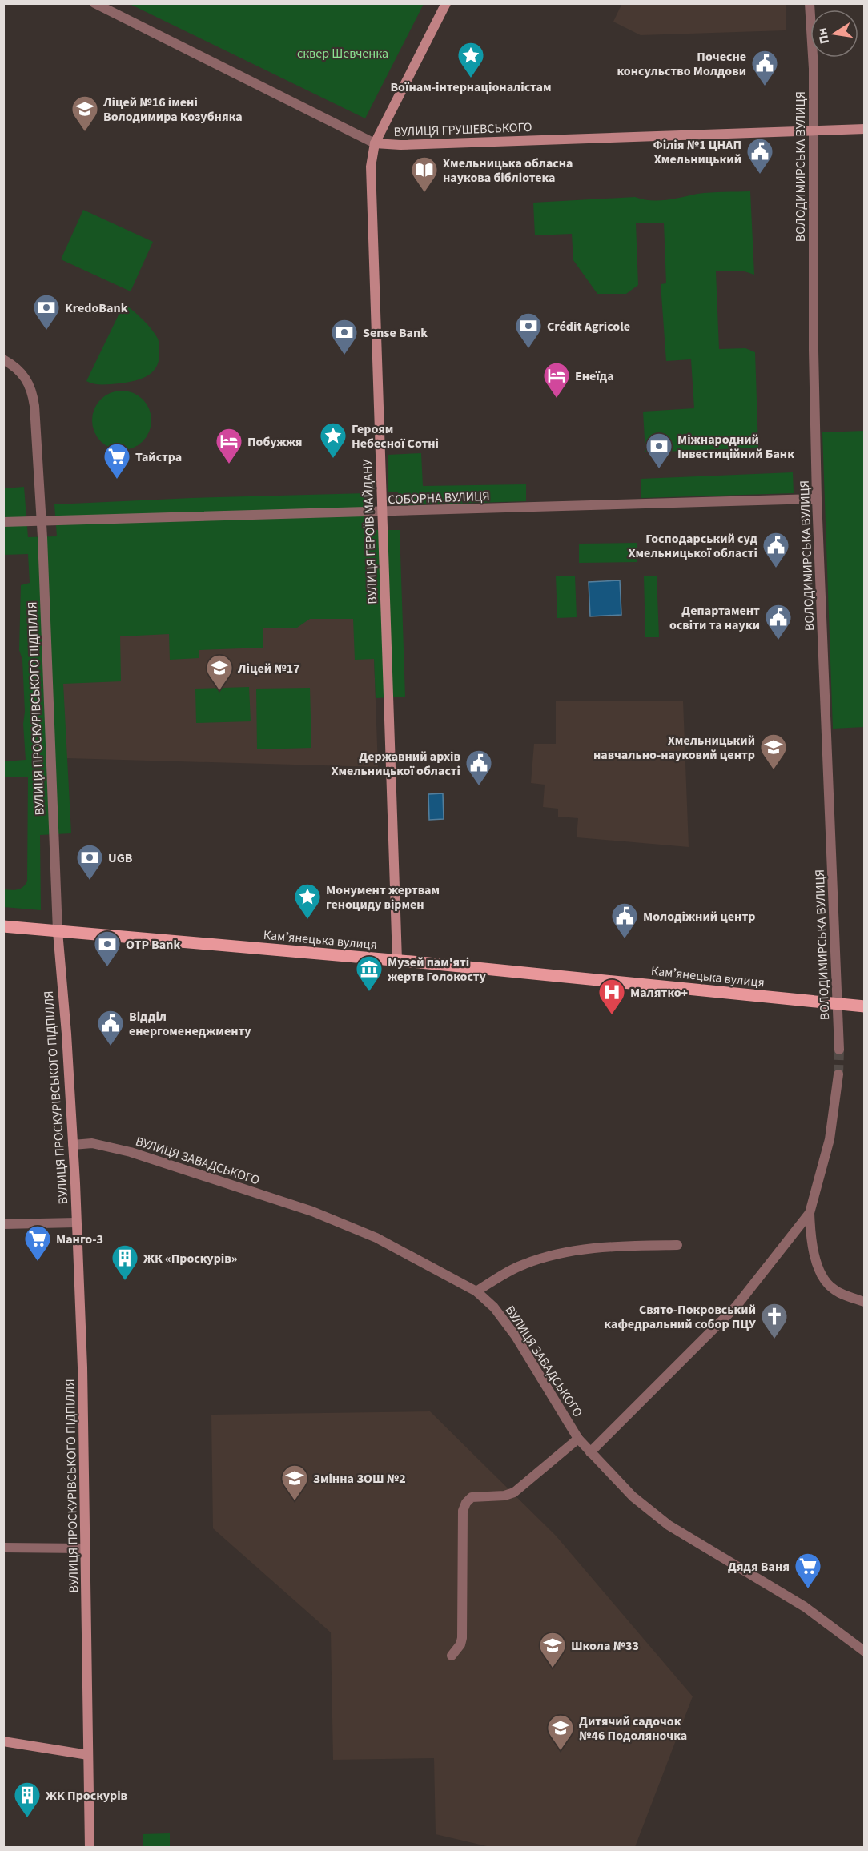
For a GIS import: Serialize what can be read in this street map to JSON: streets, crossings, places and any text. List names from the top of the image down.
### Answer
{
  "streets": {
    "main road": ["Камʼянецька вулиця"],
    "street": [
      "ВУЛИЦЯ ГРУШЕВСЬКОГО",
      "ВОЛОДИМИРСЬКА ВУЛИЦЯ",
      "СОБОРНА ВУЛИЦЯ",
      "ВУЛИЦЯ ГЕРОЇВ МАЙДАНУ",
      "ВУЛИЦЯ ПРОСКУРІВСЬКОГО ПІДПІЛЛЯ",
      "ВУЛИЦЯ ЗАВАДСЬКОГО"
    ]
  },
  "crossings": [
    ["ВУЛИЦЯ ГРУШЕВСЬКОГО", "ВОЛОДИМИРСЬКА ВУЛИЦЯ"],
    ["ВУЛИЦЯ ГРУШЕВСЬКОГО", "ВУЛИЦЯ ГЕРОЇВ МАЙДАНУ"],
    ["ВОЛОДИМИРСЬКА ВУЛИЦЯ", "СОБОРНА ВУЛИЦЯ"],
    ["ВОЛОДИМИРСЬКА ВУЛИЦЯ", "Камʼянецька вулиця"],
    ["СОБОРНА ВУЛИЦЯ", "ВУЛИЦЯ ГЕРОЇВ МАЙДАНУ"],
    ["СОБОРНА ВУЛИЦЯ", "ВУЛИЦЯ ПРОСКУРІВСЬКОГО ПІДПІЛЛЯ"],
    ["ВУЛИЦЯ ГЕРОЇВ МАЙДАНУ", "Камʼянецька вулиця"],
    ["ВУЛИЦЯ ПРОСКУРІВСЬКОГО ПІДПІЛЛЯ", "Камʼянецька вулиця"],
    ["ВУЛИЦЯ ПРОСКУРІВСЬКОГО ПІДПІЛЛЯ", "ВУЛИЦЯ ЗАВАДСЬКОГО"]
  ],
  "parks": ["сквер Шевченка"],
  "places": {
    "place": ["Воїнам-інтернаціоналістам", "Героям Небесної Сотні", "Монумент жертвам геноциду вірмен"],
    "public building": [
      "Почесне консульство Молдови",
      "Філія №1 ЦНАП Хмельницький",
      "Господарський суд Хмельницької області",
      "Департамент освіти та науки",
      "Державний архів Хмельницької області",
      "Молодіжний центр",
      "Відділ енергоменеджменту"
    ],
    "school or university": [
      "Ліцей №16 імені Володимира Козубняка",
      "Ліцей №17",
      "Хмельницький навчально-науковий центр",
      "Змінна ЗОШ №2",
      "Школа №33",
      "Дитячий садочок №46 Подоляночка"
    ],
    "library": ["Хмельницька обласна наукова бібліотека"],
    "bank": [
      "KredoBank",
      "Crédit Agricole",
      "Sense Bank",
      "Міжнародний Інвестиційний Банк",
      "UGB",
      "OTP Bank"
    ],
    "hotel": ["Енеїда", "Побужжя"],
    "supermarket": ["Тайстра", "Манго-3", "Дядя Ваня"],
    "museum": ["Музей пам'яті жертв Голокосту"],
    "hospital": ["Малятко+"],
    "building": ["ЖК «Проскурів»", "ЖК Проскурів"],
    "church": ["Свято-Покровський кафедральний собор ПЦУ"]
  },
  "north": "left"
}
